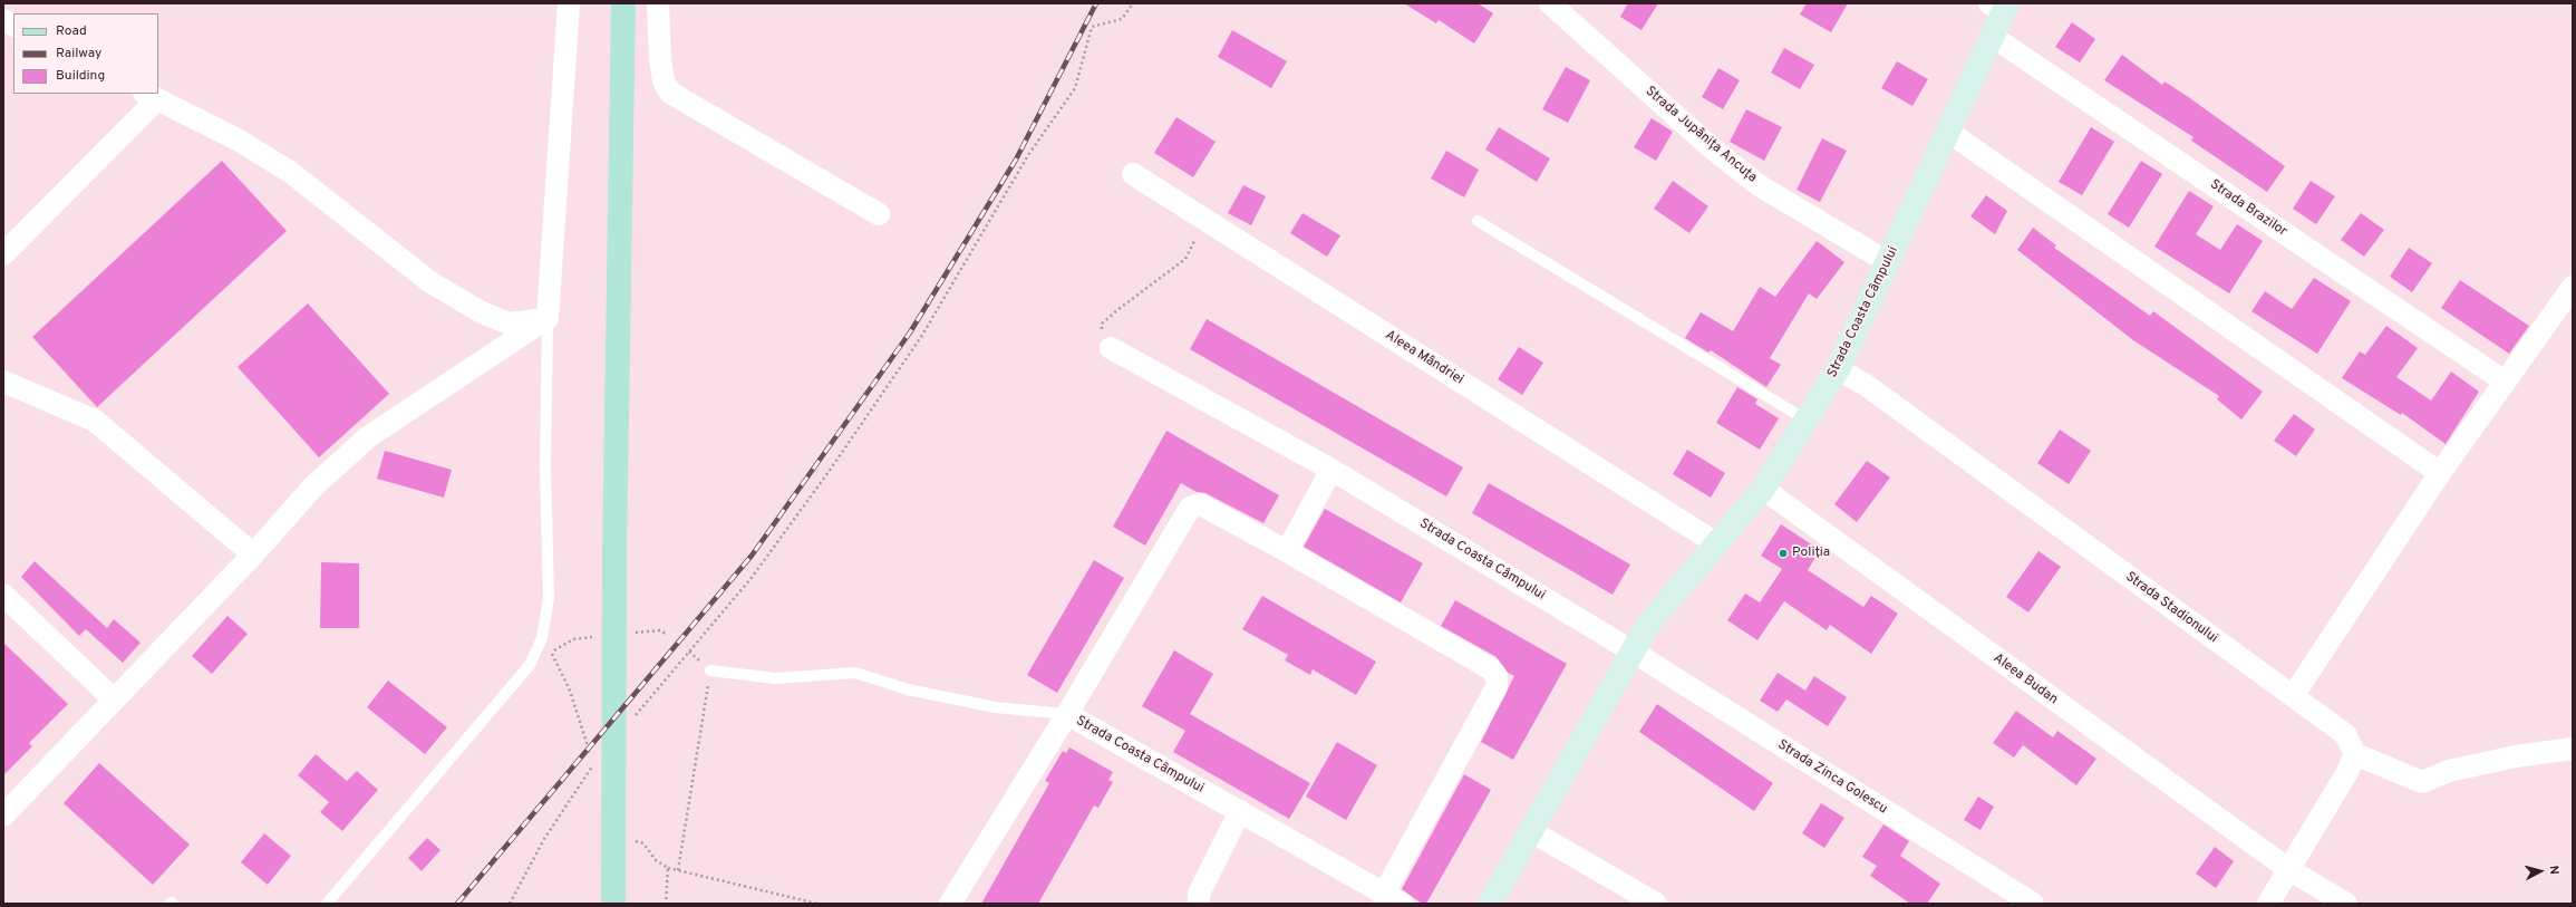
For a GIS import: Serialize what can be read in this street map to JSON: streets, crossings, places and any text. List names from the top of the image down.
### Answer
{
  "streets": {
    "street": [
      "Strada Jupânița Ancuța",
      "Strada Brazilor",
      "Strada Coasta Câmpului",
      "Aleea Mândriei",
      "Strada Stadionului",
      "Aleea Budan",
      "Strada Zinca Golescu"
    ]
  },
  "crossings": [
    ["Strada Jupânița Ancuța", "Strada Coasta Câmpului"],
    ["Strada Brazilor", "Strada Coasta Câmpului"],
    ["Strada Coasta Câmpului", "Aleea Mândriei"],
    ["Strada Coasta Câmpului", "Strada Stadionului"],
    ["Strada Coasta Câmpului", "Aleea Budan"],
    ["Strada Coasta Câmpului", "Strada Zinca Golescu"]
  ],
  "places": ["Poliția"],
  "legend": ["Road", "Railway", "Building"],
  "north": "right"
}
